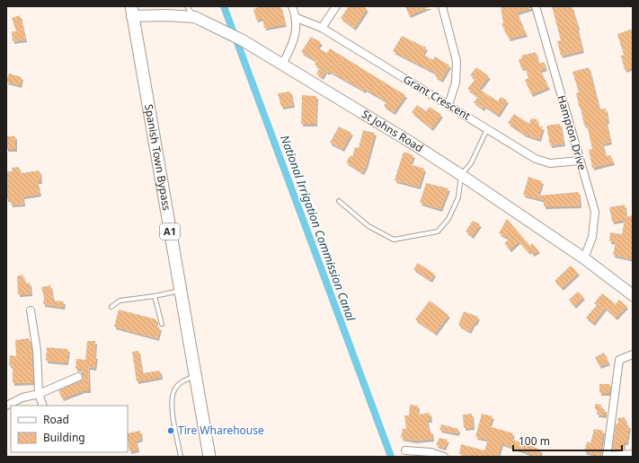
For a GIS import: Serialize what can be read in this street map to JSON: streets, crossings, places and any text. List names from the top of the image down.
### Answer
{
  "streets": {
    "main road": ["Spanish Town Bypass", "A1"],
    "street": ["Grant Crescent", "St Johns Road", "Hampton Drive"]
  },
  "crossings": [
    ["Grant Crescent", "Hampton Drive"],
    ["St Johns Road", "Hampton Drive"],
    ["St Johns Road", "Spanish Town Bypass"]
  ],
  "water": ["National Irrigation Commission Canal"],
  "places": ["Tire Wharehouse"],
  "legend": ["Road", "Building"],
  "scale_bar": "100 m"
}
